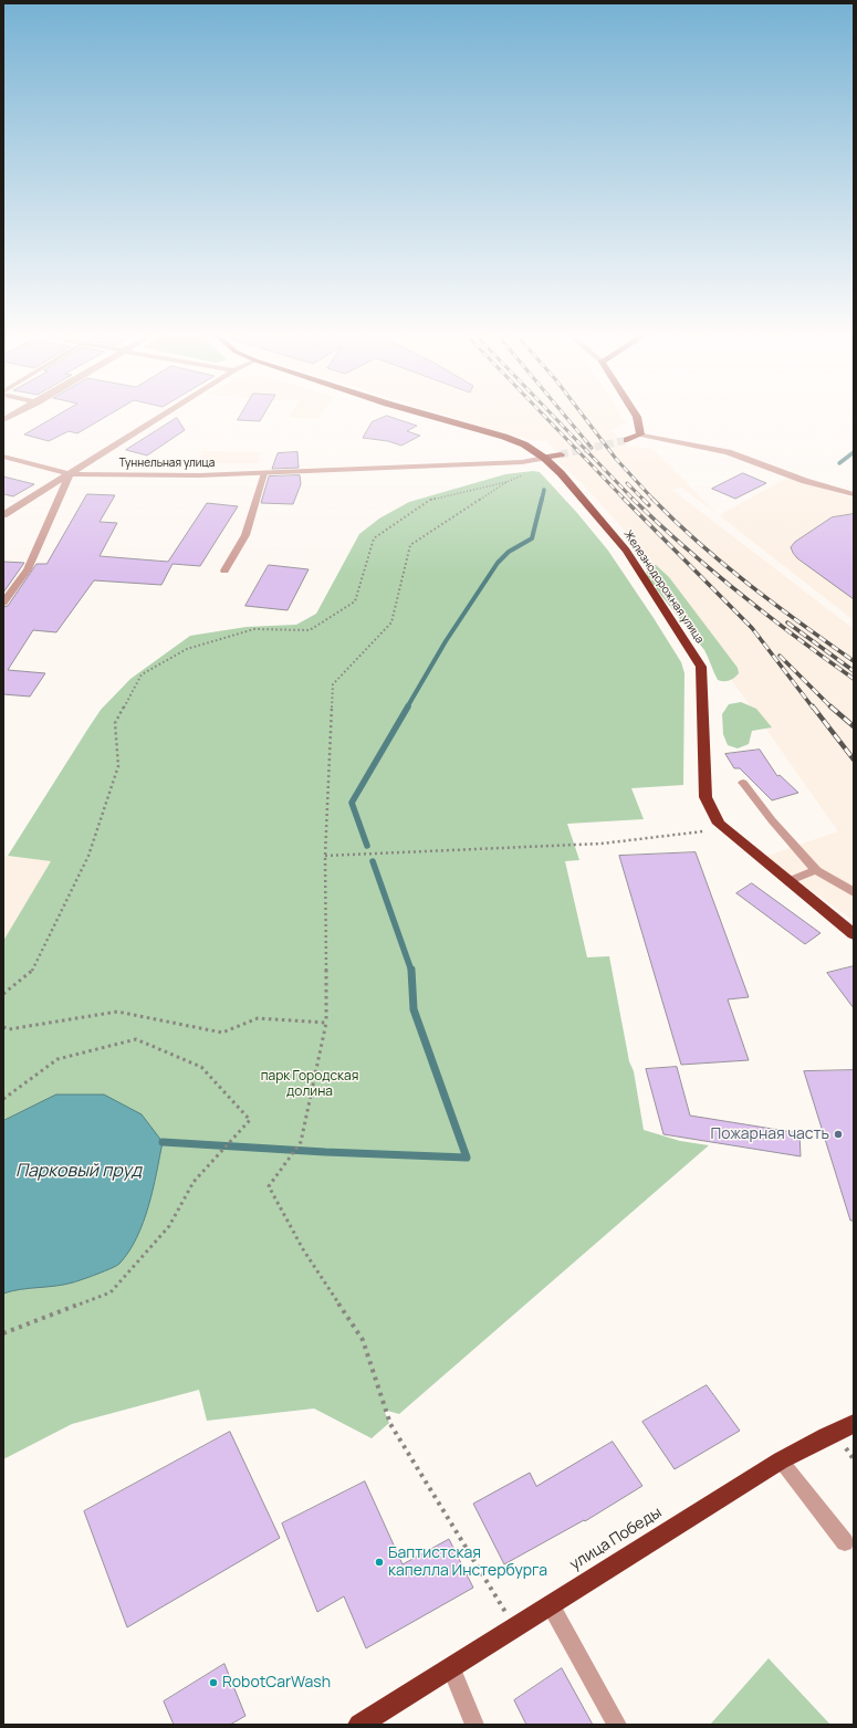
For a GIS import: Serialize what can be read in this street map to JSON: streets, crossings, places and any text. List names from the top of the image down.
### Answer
{
  "streets": {
    "highway": ["Железнодорожная улица", "улица Победы"],
    "street": ["Туннельная улица"]
  },
  "crossings": [
    ["Туннельная улица", "Железнодорожная улица"]
  ],
  "water": ["Парковый пруд"],
  "parks": ["парк Городская долина"],
  "places": ["Пожарная часть", "Баптистская капелла Инстербурга", "RobotCarWash"]
}
